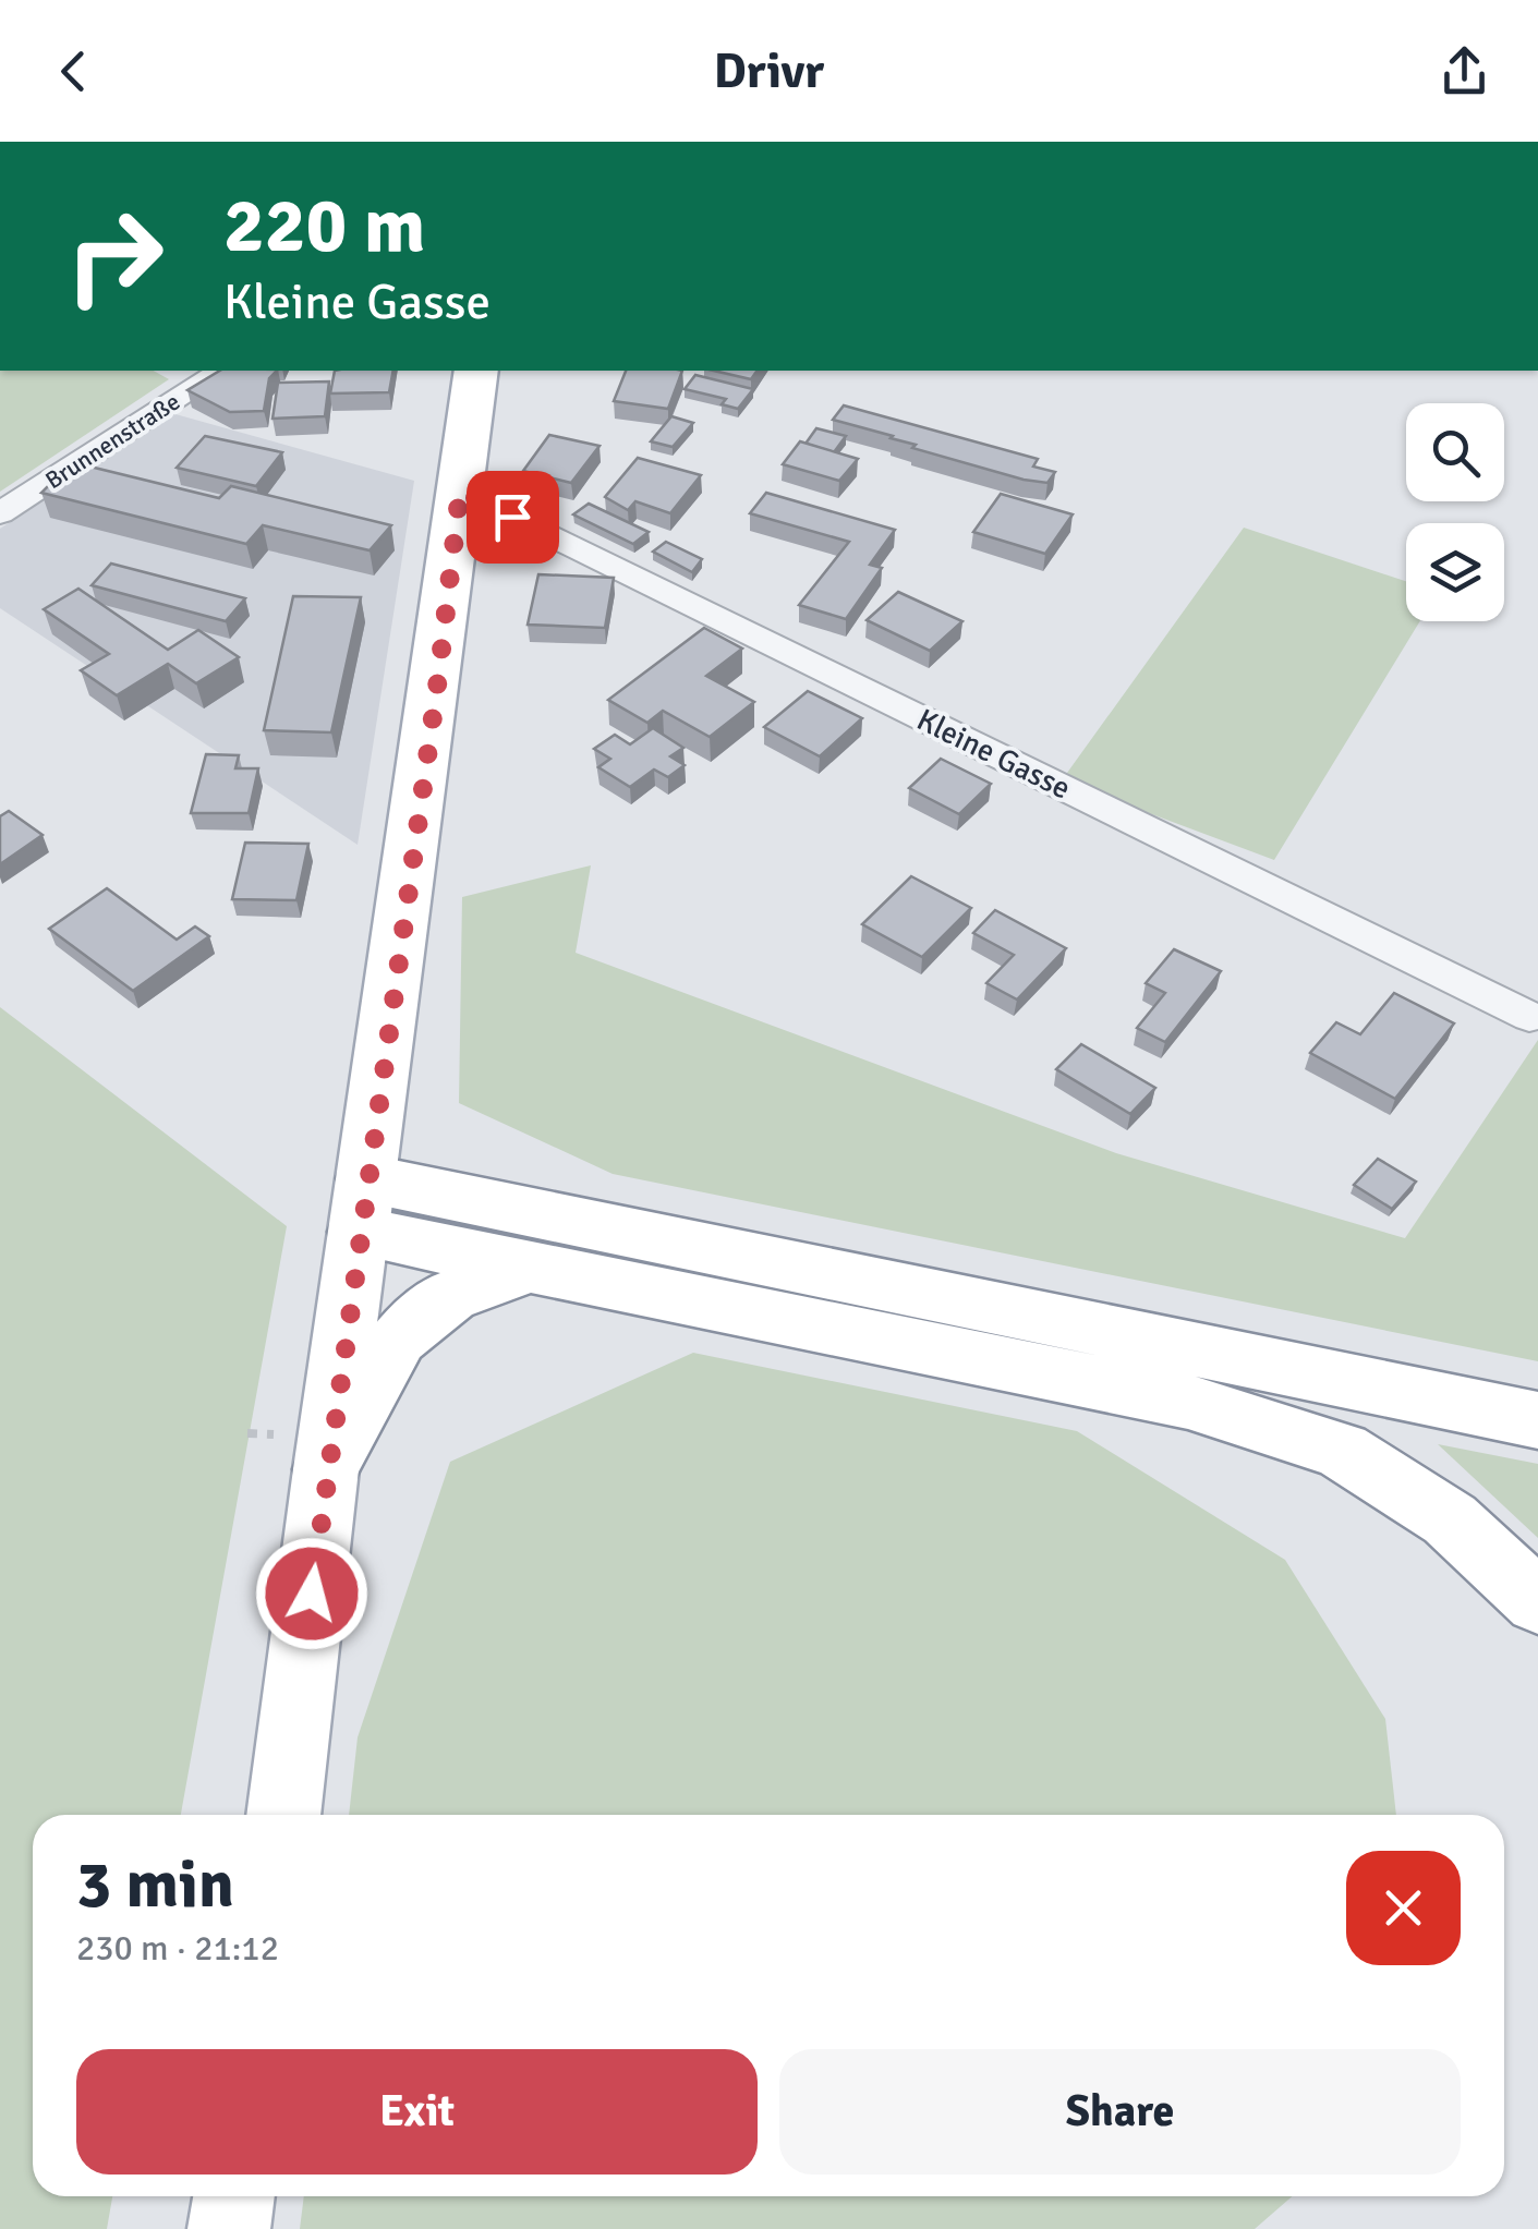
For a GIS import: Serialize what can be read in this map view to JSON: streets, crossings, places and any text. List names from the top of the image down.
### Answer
{
  "streets": {
    "street": ["Brunnenstraße", "Kleine Gasse"]
  },
  "page": {
    "header": "Drivr",
    "turn": ["220 m", "Kleine Gasse"],
    "heading": ["3 min", "230 m · 21:12"],
    "buttons": ["Exit", "Share"]
  }
}
